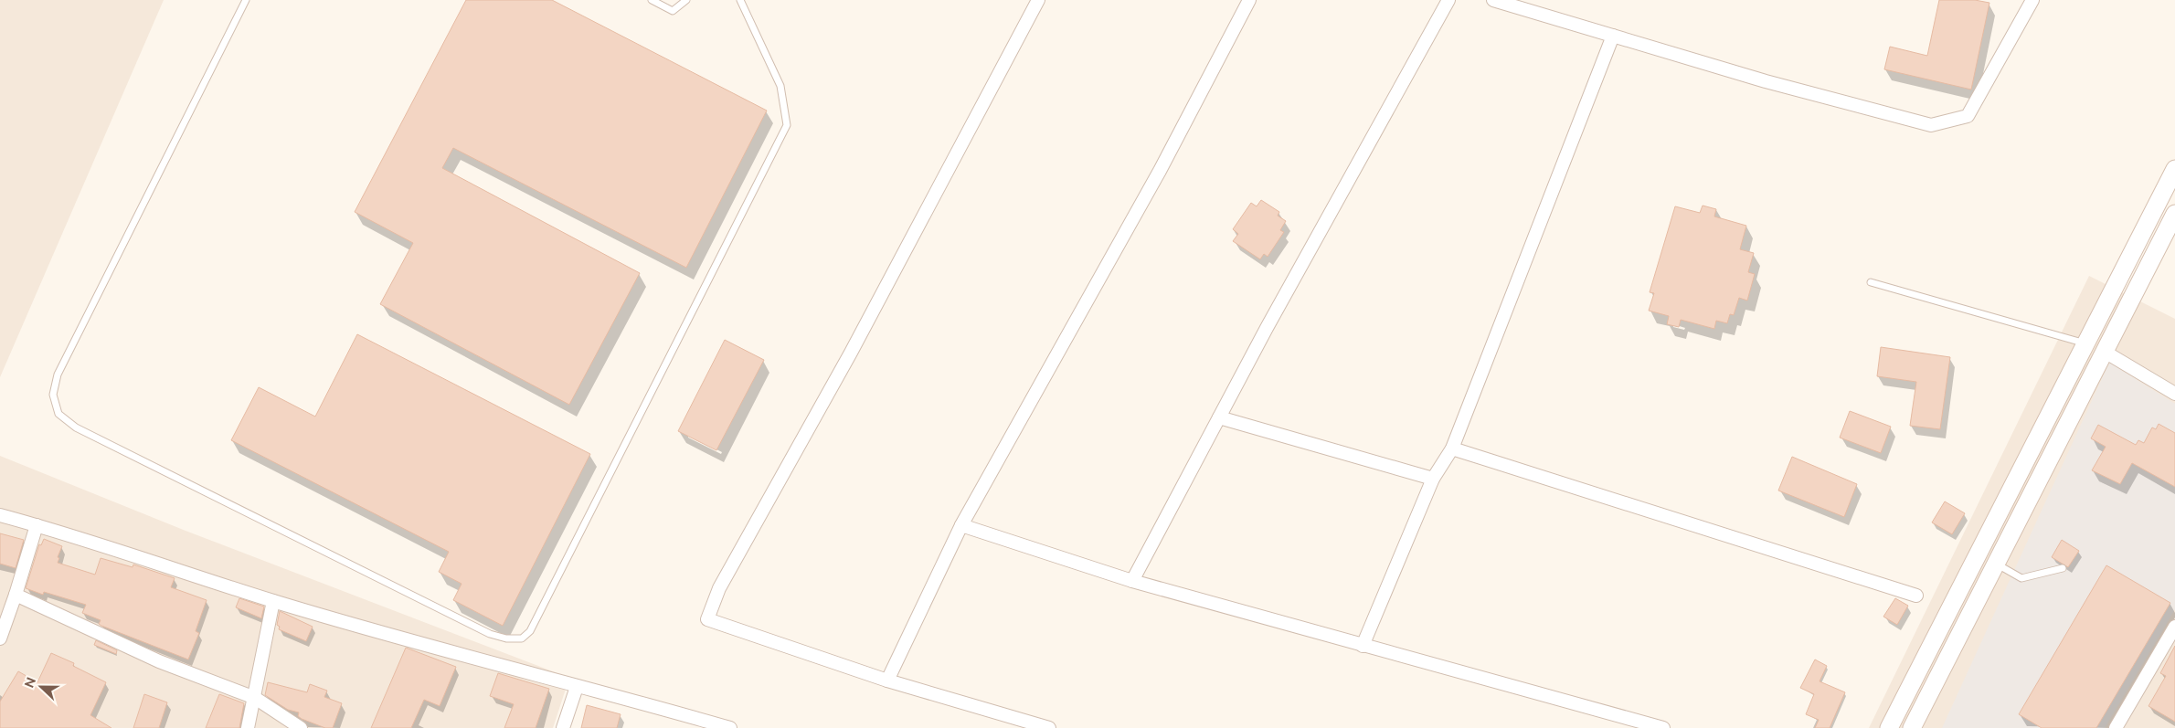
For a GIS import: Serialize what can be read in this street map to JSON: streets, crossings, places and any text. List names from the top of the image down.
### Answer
{
  "north": "left"
}
